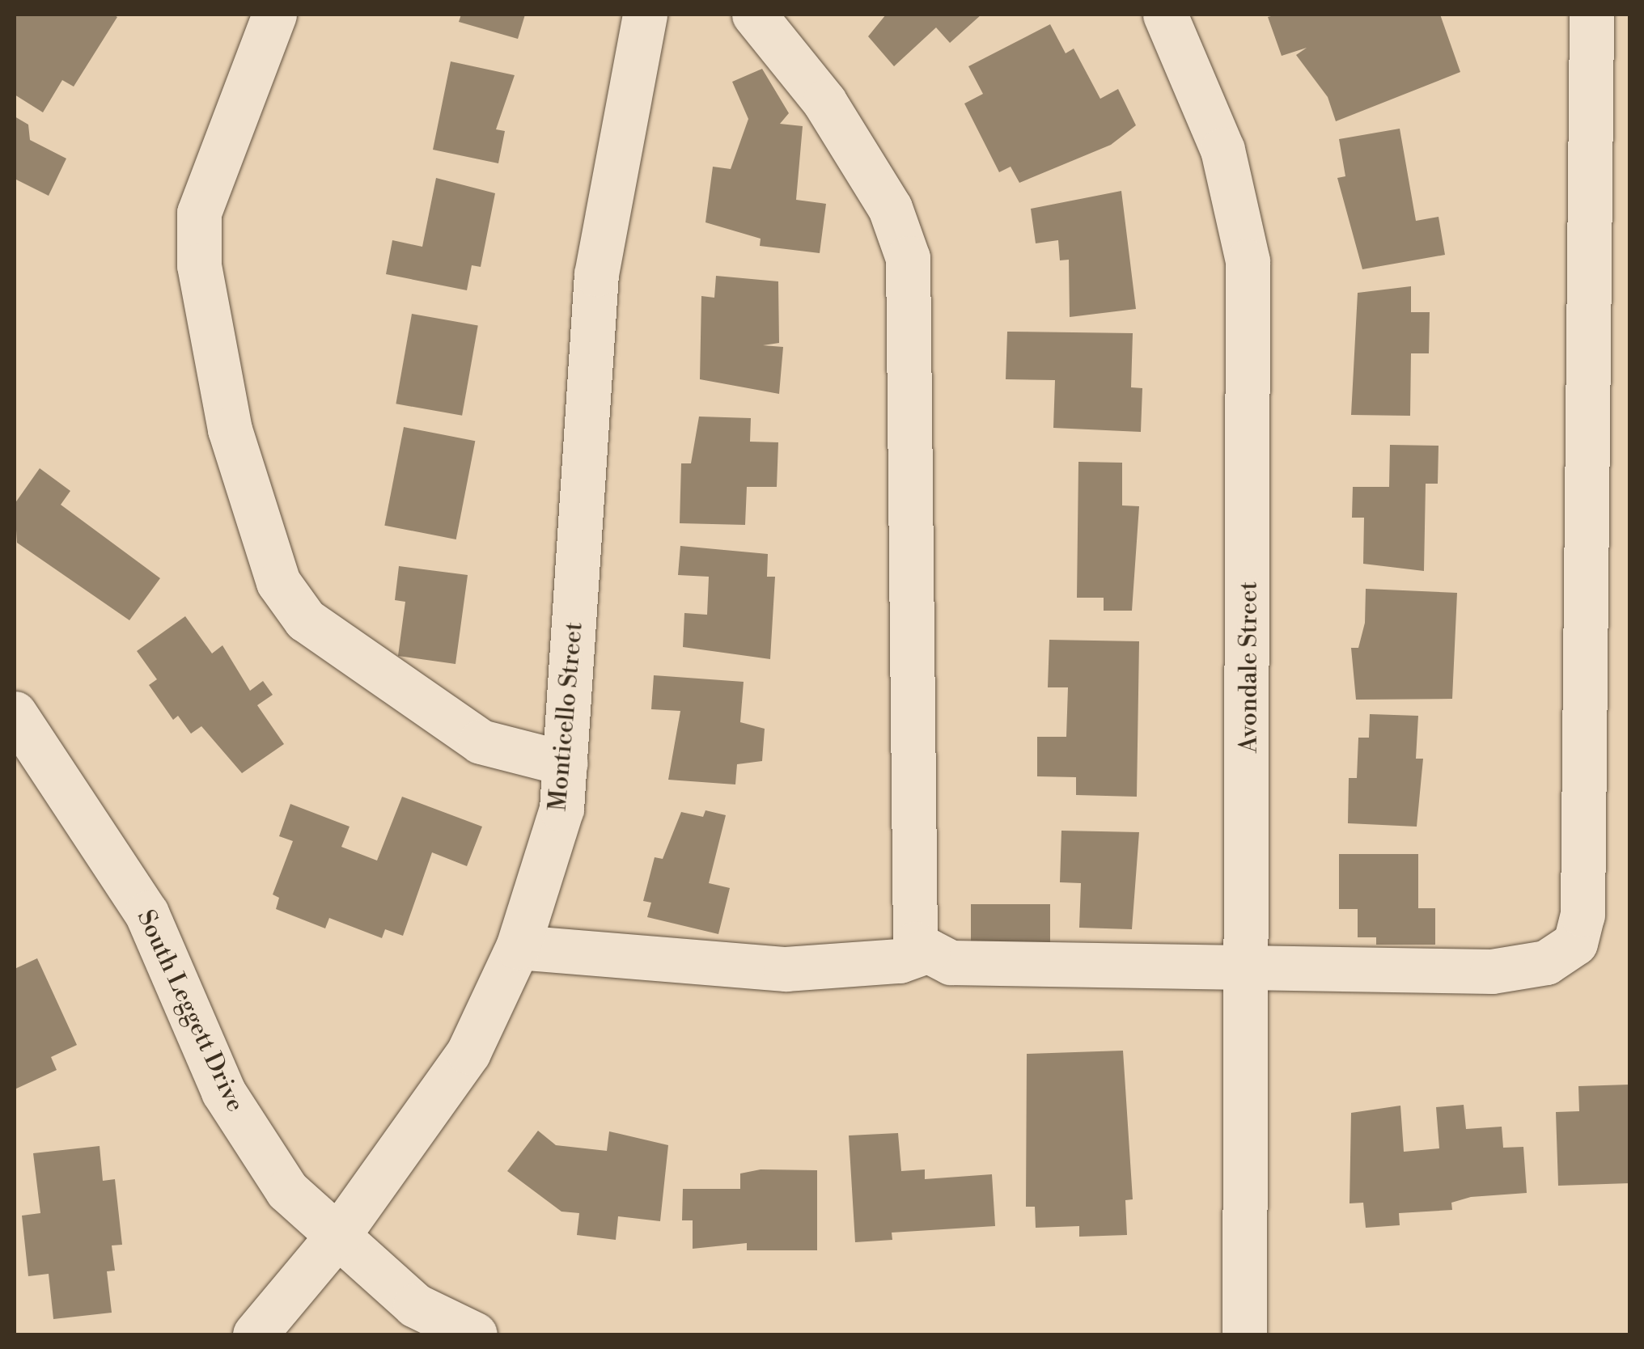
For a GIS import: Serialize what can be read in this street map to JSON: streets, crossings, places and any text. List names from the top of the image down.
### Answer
{
  "streets": {
    "street": ["Avondale Street", "Monticello Street", "South Leggett Drive"]
  },
  "crossings": [
    ["Monticello Street", "South Leggett Drive"]
  ]
}
